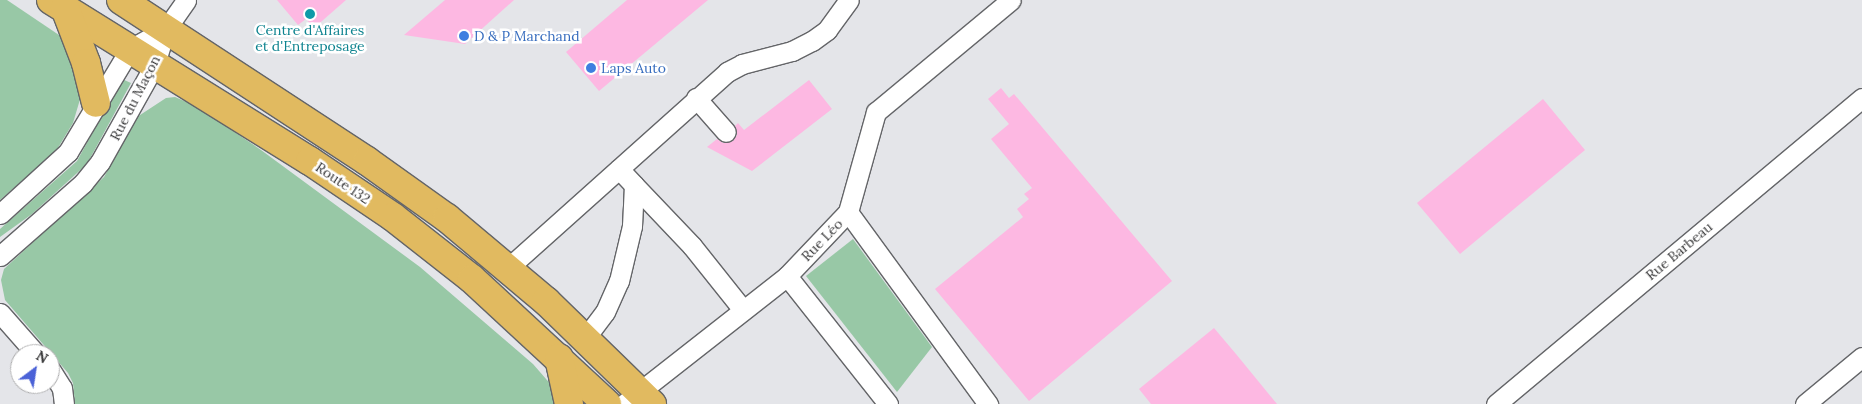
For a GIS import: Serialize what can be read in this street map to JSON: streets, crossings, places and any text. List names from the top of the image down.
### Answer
{
  "streets": {
    "highway": ["Route 132"],
    "street": ["Rue du Maçon", "Rue Léo", "Rue Barbeau"]
  },
  "crossings": [
    ["Rue du Maçon", "Route 132"]
  ],
  "places": ["Centre d'Affaires et d'Entreposage", "D & P Marchand", "Laps Auto"],
  "north": "top right"
}
